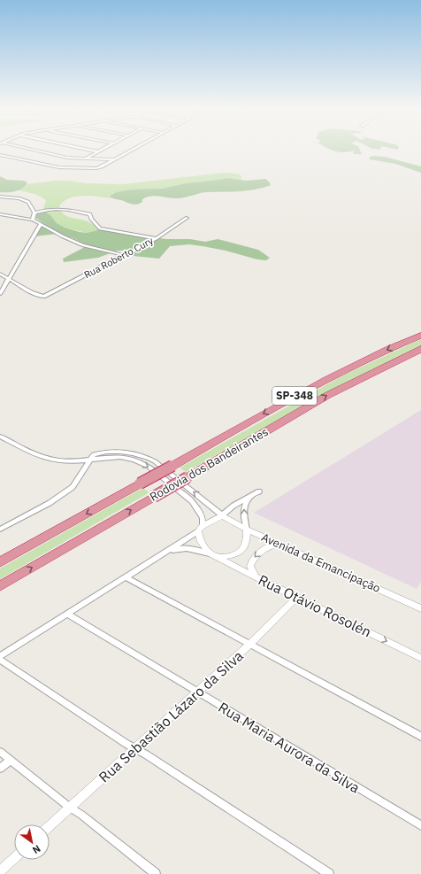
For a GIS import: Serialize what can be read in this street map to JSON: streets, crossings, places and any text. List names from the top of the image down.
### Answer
{
  "streets": {
    "highway": ["SP-348", "Rodovia dos Bandeirantes"],
    "street": [
      "Rua Roberto Cury",
      "Avenida da Emancipação",
      "Rua Otávio Rosolén",
      "Rua Sebastião Lázaro da Silva",
      "Rua Maria Aurora da Silva"
    ]
  },
  "crossings": [
    ["Avenida da Emancipação", "Rua Otávio Rosolén"],
    ["Rua Otávio Rosolén", "Rua Sebastião Lázaro da Silva"],
    ["Rua Sebastião Lázaro da Silva", "Rua Maria Aurora da Silva"]
  ],
  "one_way": ["Rua Otávio Rosolén"],
  "north": "bottom right"
}
